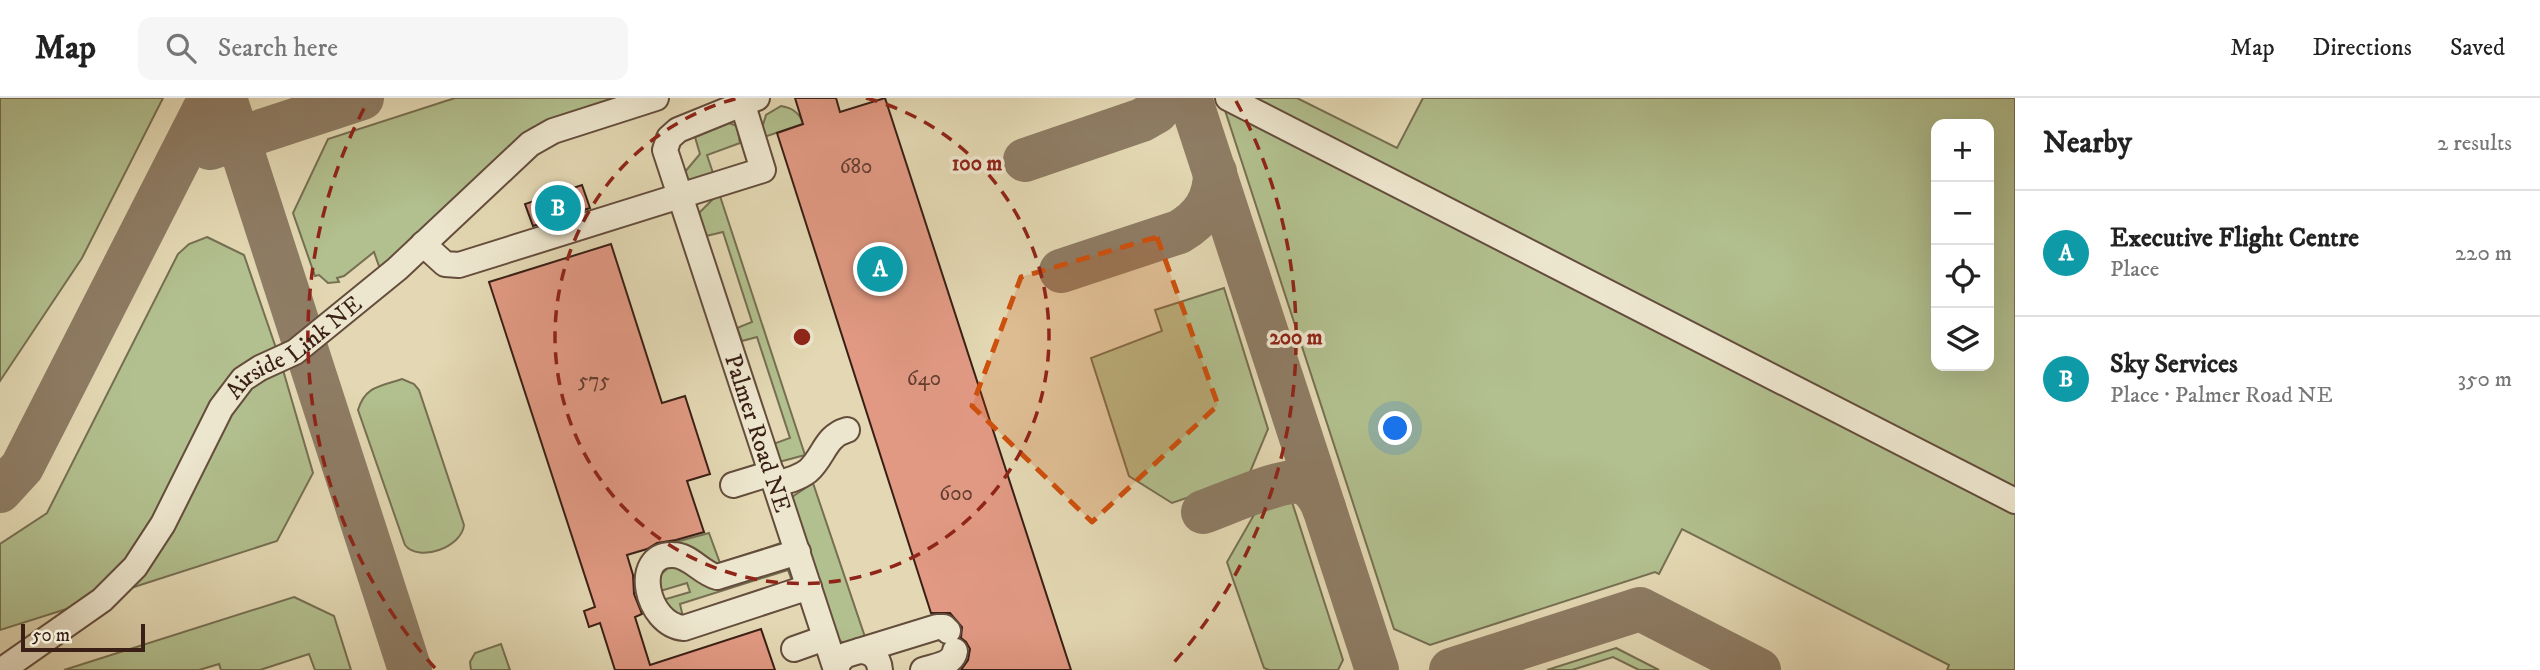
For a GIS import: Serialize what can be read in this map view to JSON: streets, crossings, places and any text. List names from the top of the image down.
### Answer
{
  "streets": {
    "street": ["Airside Link NE", "Palmer Road NE"]
  },
  "house_numbers": [
    "680",
    "640",
    "575",
    "600"
  ],
  "scale_bar": "50 m",
  "page": {
    "header": "Map",
    "search": "Search here",
    "nav": ["Map", "Directions", "Saved"],
    "heading": ["Nearby", "2 results"],
    "map_buttons": ["+", "−"],
    "pins": ["B", "A"],
    "list": [
      {
        "mark": "A",
        "name": "Executive Flight Centre",
        "note": "Place",
        "value": "220 m"
      },
      {
        "mark": "B",
        "name": "Sky Services",
        "note": "Place · Palmer Road NE",
        "value": "350 m"
      }
    ],
    "scale": "50 m"
  },
  "rings": ["100 m", "200 m"]
}
